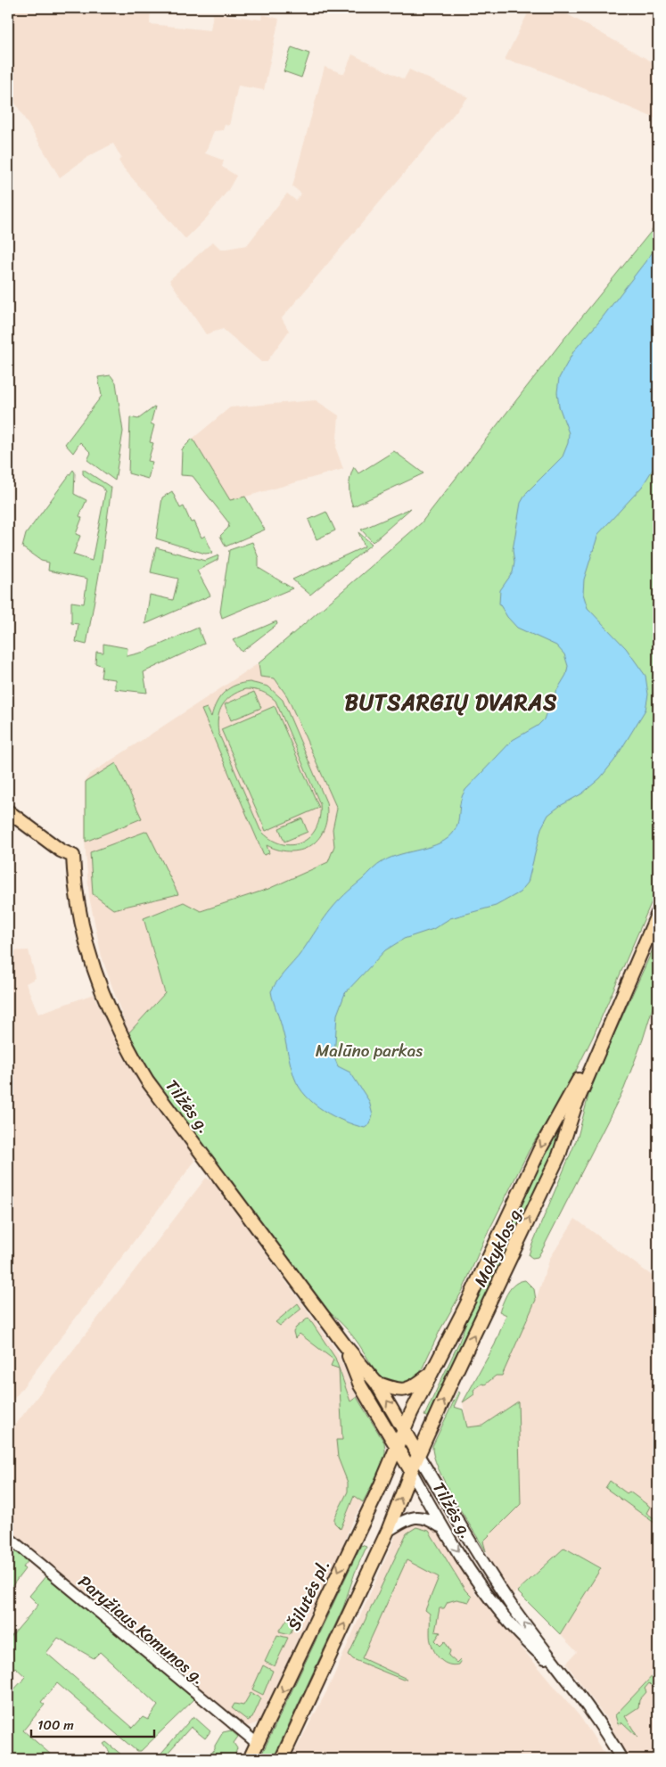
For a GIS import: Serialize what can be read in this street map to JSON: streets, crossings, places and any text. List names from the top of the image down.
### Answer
{
  "streets": {
    "main road": ["Tilžės g.", "Mokyklos g.", "Šilutės pl."],
    "street": ["Paryžiaus Komunos g."]
  },
  "crossings": [
    ["Tilžės g.", "Mokyklos g."],
    ["Tilžės g.", "Šilutės pl."],
    ["Mokyklos g.", "Šilutės pl."],
    ["Šilutės pl.", "Paryžiaus Komunos g."]
  ],
  "districts": ["BUTSARGIŲ DVARAS"],
  "parks": ["Malūno parkas"],
  "scale_bar": "100 m"
}
